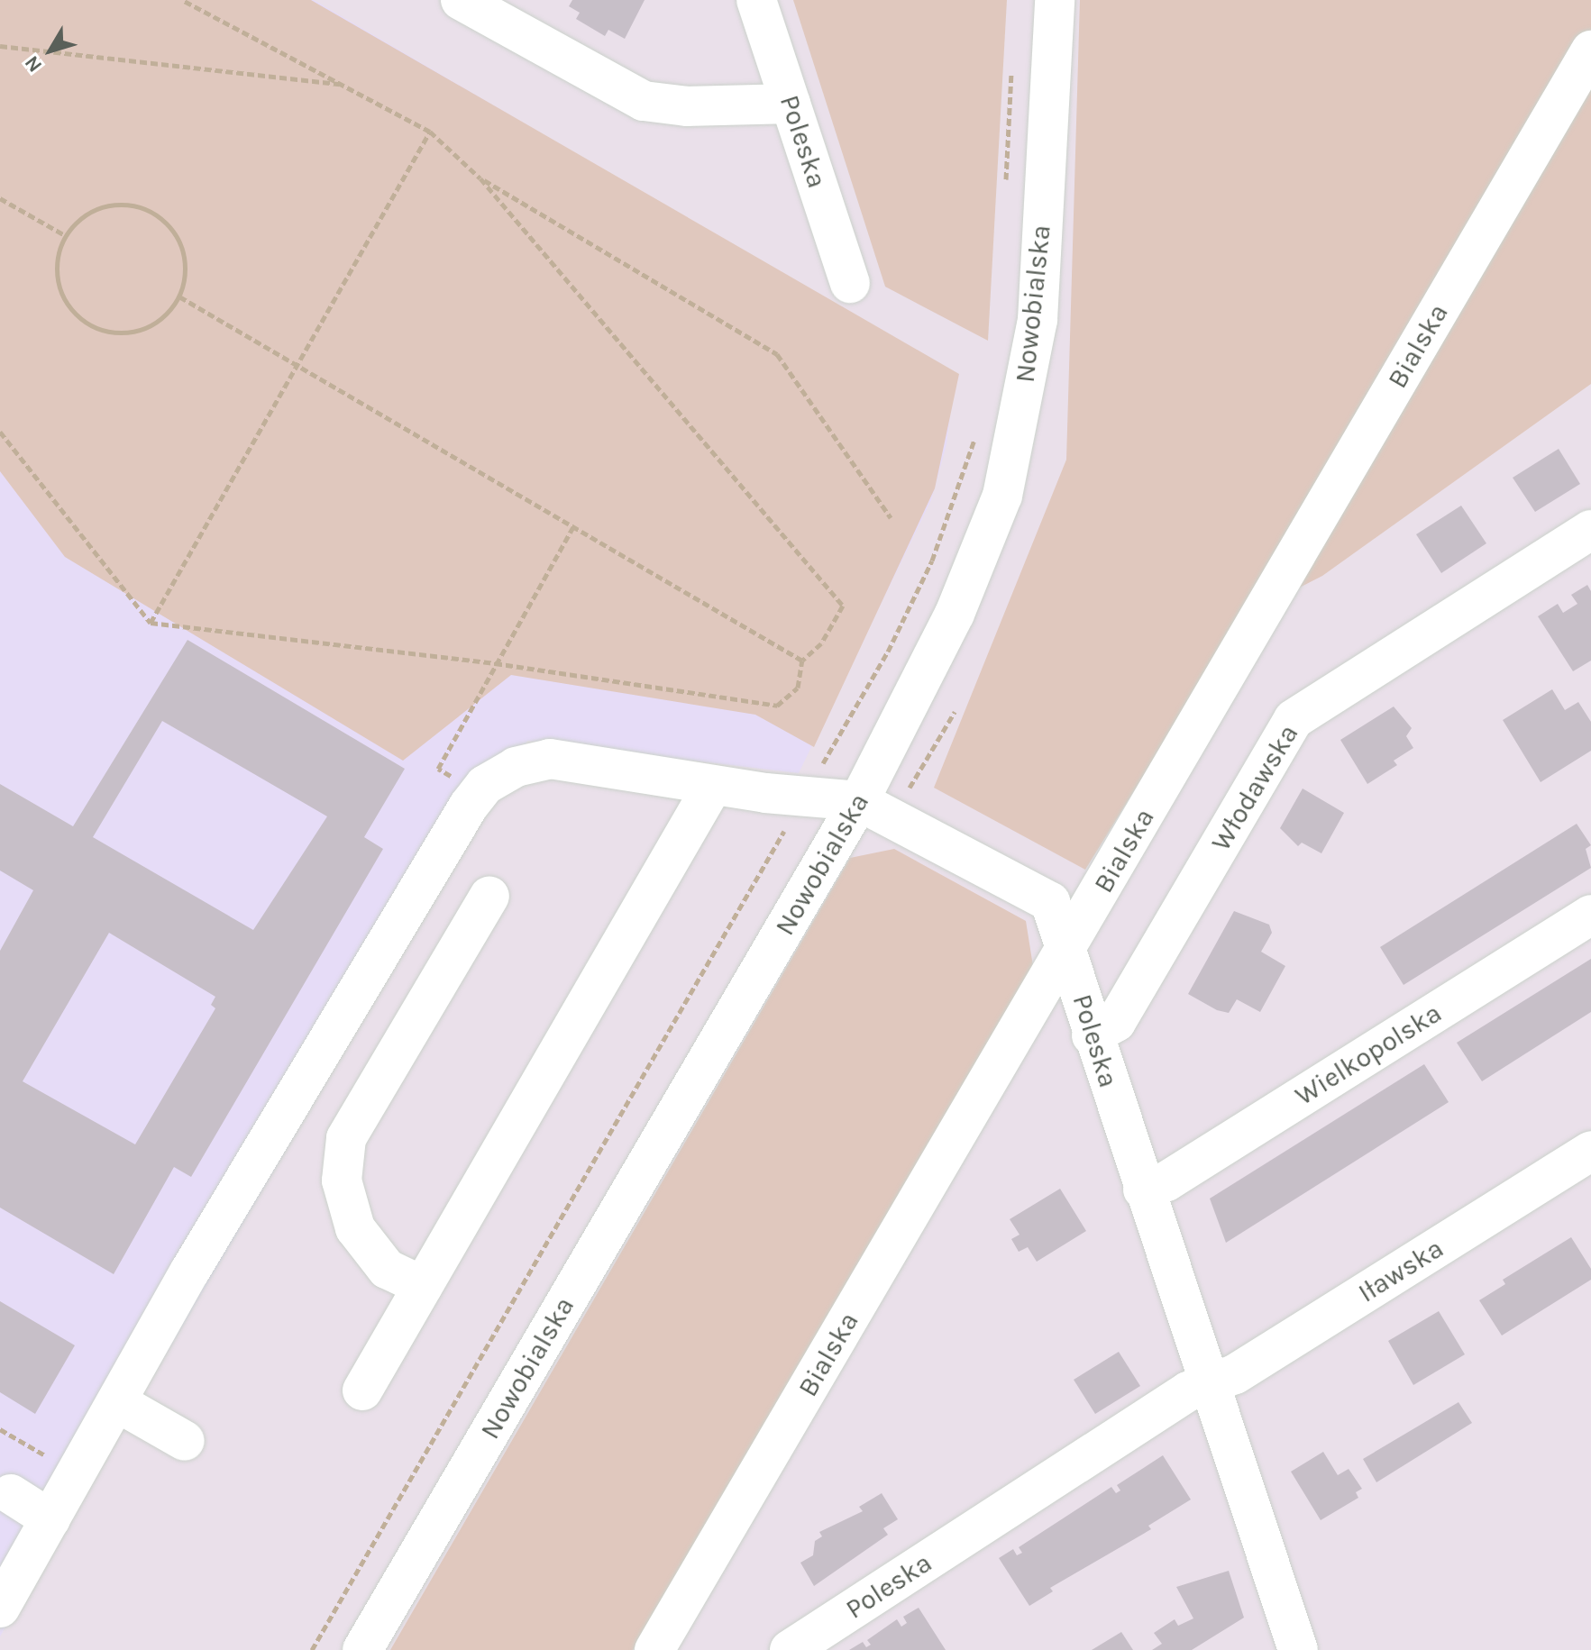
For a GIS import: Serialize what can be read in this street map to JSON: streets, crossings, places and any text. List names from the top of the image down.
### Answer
{
  "streets": {
    "street": [
      "Poleska",
      "Nowobialska",
      "Bialska",
      "Włodawska",
      "Wielkopolska",
      "Iławska"
    ]
  },
  "crossings": [
    ["Poleska", "Nowobialska"],
    ["Poleska", "Bialska"],
    ["Poleska", "Włodawska"],
    ["Poleska", "Wielkopolska"],
    ["Poleska", "Iławska"]
  ],
  "north": "bottom left"
}
